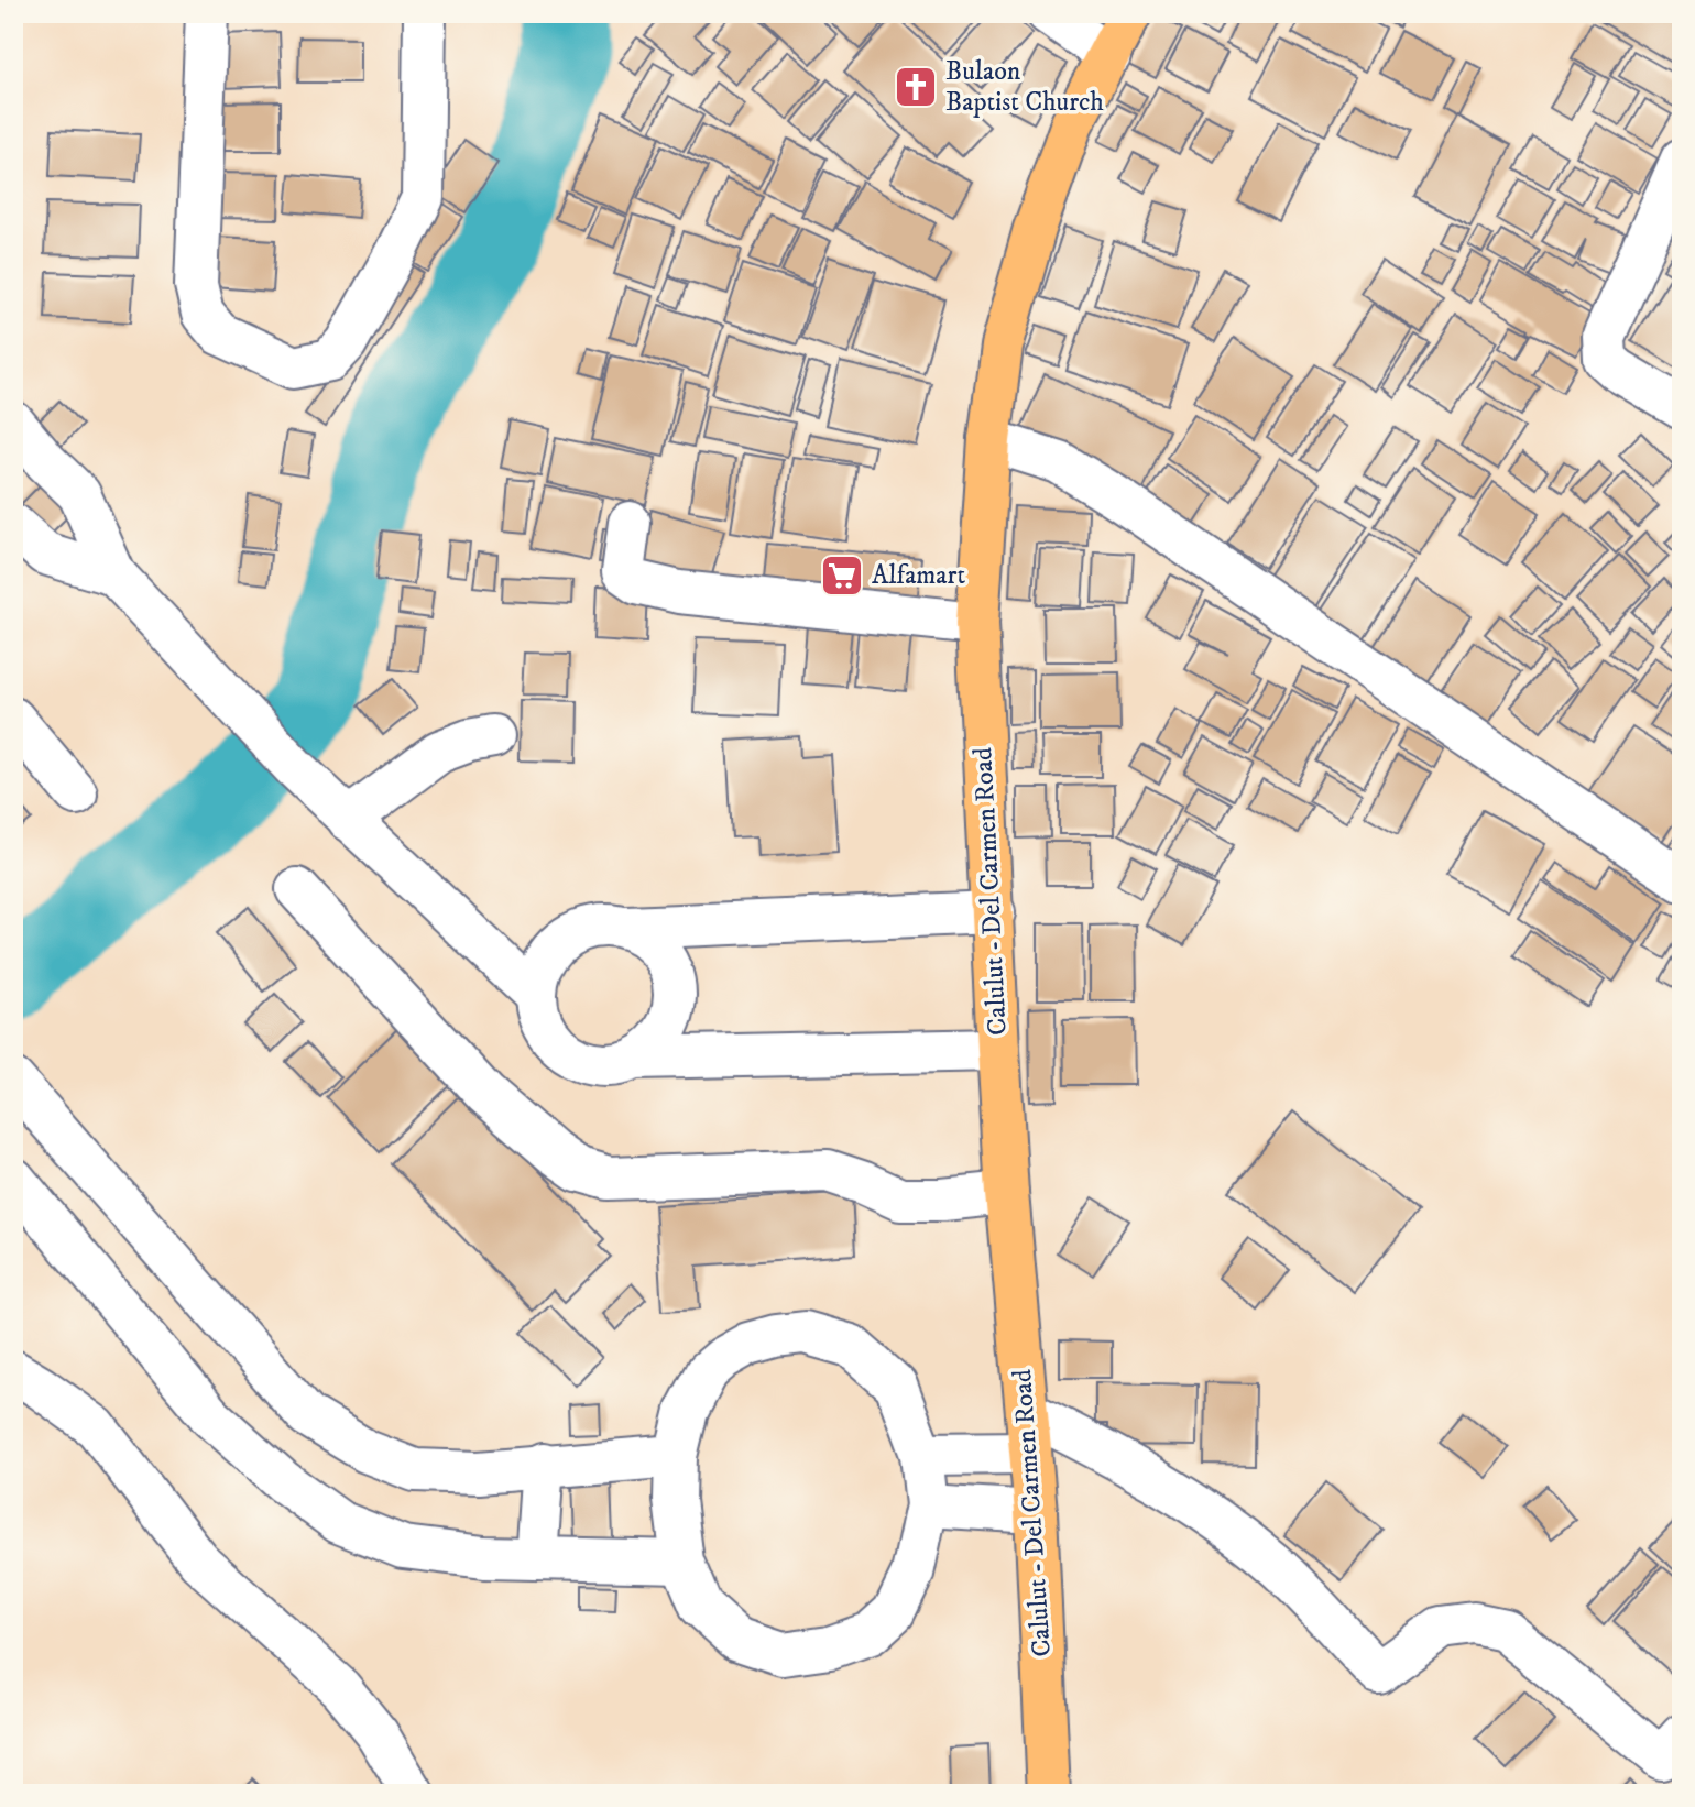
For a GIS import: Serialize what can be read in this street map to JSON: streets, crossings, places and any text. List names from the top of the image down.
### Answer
{
  "streets": {
    "main road": ["Calulut - Del Carmen Road"]
  },
  "places": {
    "church": ["Bulaon Baptist Church"],
    "supermarket": ["Alfamart"]
  }
}
